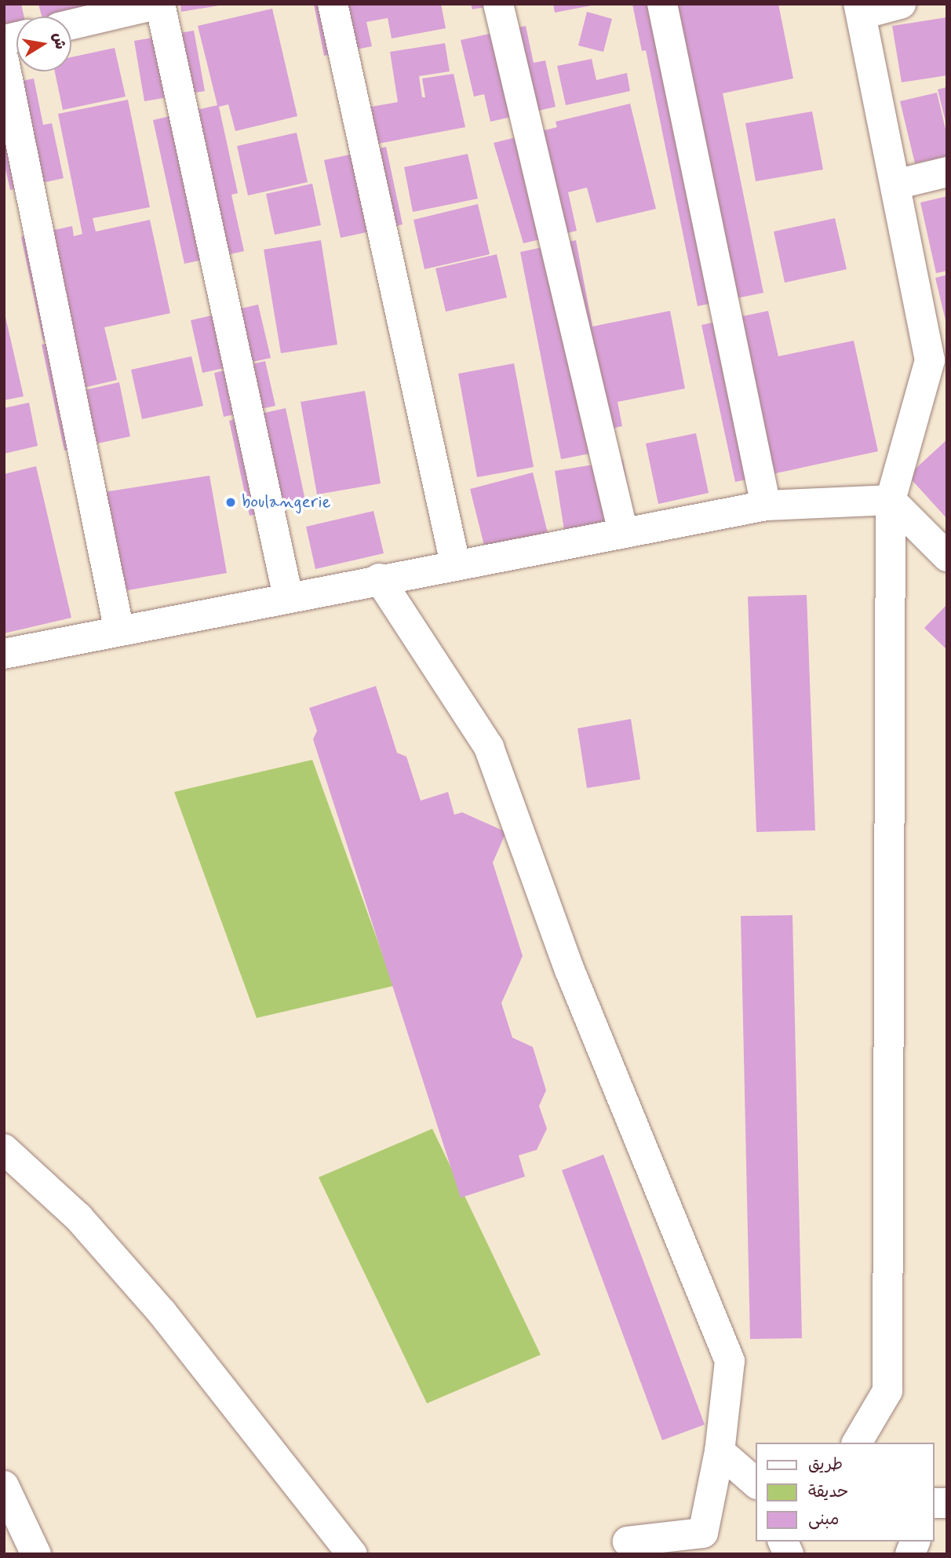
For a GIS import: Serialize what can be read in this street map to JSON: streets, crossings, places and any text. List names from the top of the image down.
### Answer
{
  "places": ["boulangerie"],
  "legend": ["طريق", "حديقة", "مبنى"],
  "north": "right"
}
